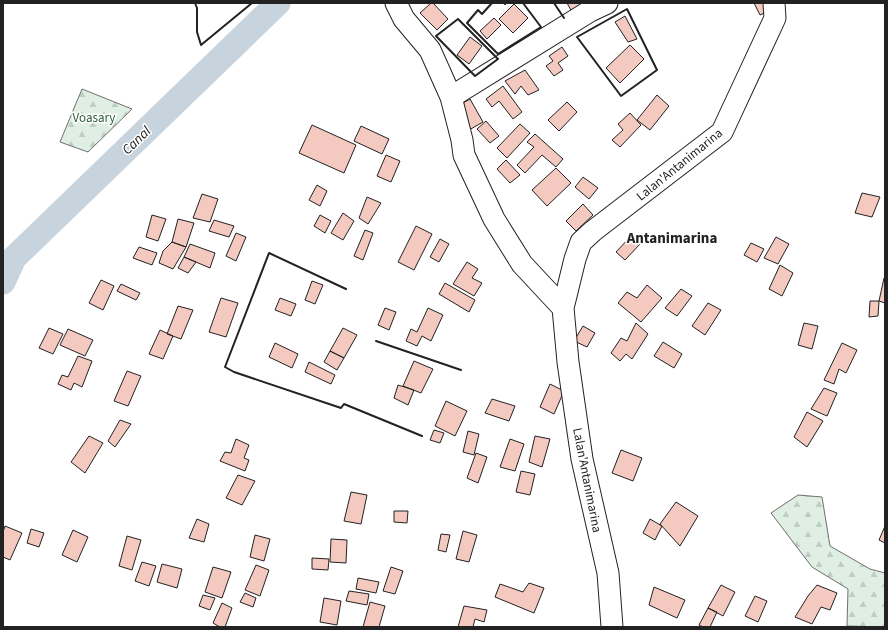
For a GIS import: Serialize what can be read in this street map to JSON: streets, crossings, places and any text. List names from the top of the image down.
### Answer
{
  "streets": {
    "street": ["Lalan'Antanimarina"]
  },
  "districts": ["Antanimarina"],
  "water": ["Canal"],
  "parks": ["Voasary"]
}
